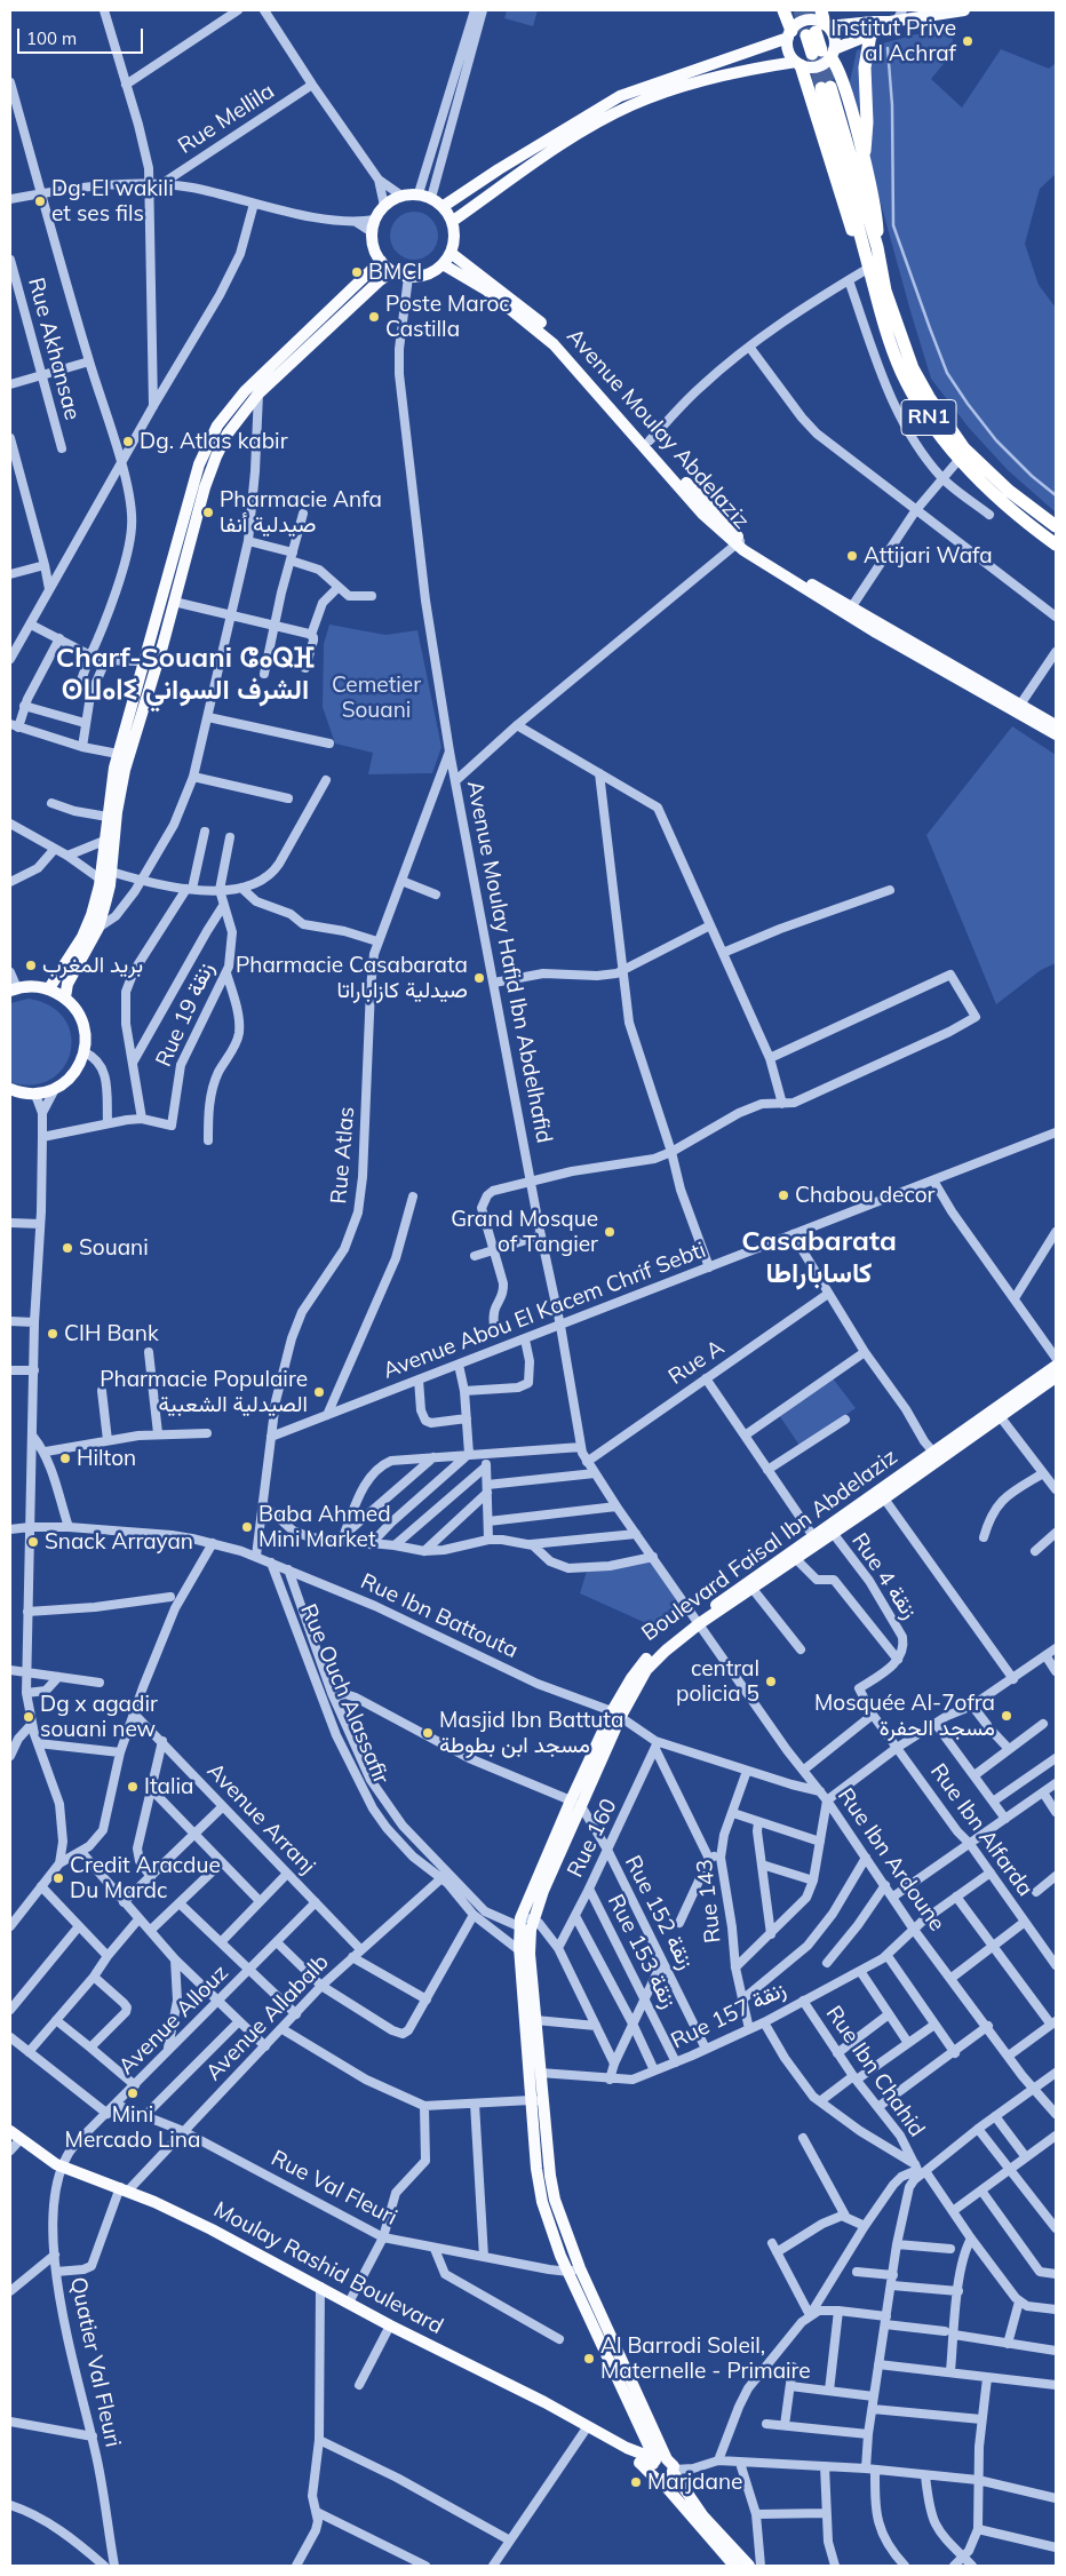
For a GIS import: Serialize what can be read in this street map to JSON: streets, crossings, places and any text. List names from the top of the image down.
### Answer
{
  "streets": {
    "highway": ["RN1"],
    "main road": ["Avenue Moulay Abdelaziz", "Boulevard Faisal Ibn Abdelaziz", "Moulay Rashid Boulevard"],
    "street": [
      "Rue Mellila",
      "Rue Akhansae",
      "Avenue Moulay Hafid Ibn Abdelhafid",
      "Rue 19 زنقة",
      "Rue Atlas",
      "Avenue Abou El Kacem Chrif Sebti",
      "Rue A",
      "Rue 4 زنقة",
      "Rue Ibn Battouta",
      "Rue Ouch Alassafir",
      "Avenue Arranj",
      "Rue Ibn Alfarda",
      "Rue 160",
      "Rue Ibn Ardoune",
      "Rue 143",
      "Rue 152 زنقة",
      "Rue 153 زنقة",
      "Rue 157 زنقة",
      "Avenue Allabalb",
      "Avenue Allouz",
      "Rue Ibn Chahid",
      "Rue Val Fleuri",
      "Quatier Val Fleuri"
    ]
  },
  "crossings": [
    ["Avenue Moulay Abdelaziz", "Avenue Moulay Hafid Ibn Abdelhafid"],
    ["Avenue Moulay Hafid Ibn Abdelhafid", "Rue Atlas"],
    ["Avenue Moulay Hafid Ibn Abdelhafid", "Avenue Abou El Kacem Chrif Sebti"],
    ["Avenue Moulay Hafid Ibn Abdelhafid", "Rue A"],
    ["Avenue Moulay Hafid Ibn Abdelhafid", "Boulevard Faisal Ibn Abdelaziz"],
    ["Avenue Moulay Hafid Ibn Abdelhafid", "Rue Ibn Ardoune"],
    ["Rue Atlas", "Avenue Abou El Kacem Chrif Sebti"],
    ["Rue Atlas", "Rue Ibn Battouta"],
    ["Boulevard Faisal Ibn Abdelaziz", "Rue 4 زنقة"],
    ["Boulevard Faisal Ibn Abdelaziz", "Rue Ibn Battouta"],
    ["Boulevard Faisal Ibn Abdelaziz", "Rue Ouch Alassafir"],
    ["Boulevard Faisal Ibn Abdelaziz", "Rue Ibn Ardoune"],
    ["Boulevard Faisal Ibn Abdelaziz", "Rue 152 زنقة"],
    ["Boulevard Faisal Ibn Abdelaziz", "Rue 157 زنقة"],
    ["Boulevard Faisal Ibn Abdelaziz", "Rue Val Fleuri"],
    ["Boulevard Faisal Ibn Abdelaziz", "Moulay Rashid Boulevard"],
    ["Rue 4 زنقة", "Rue Ibn Alfarda"],
    ["Rue Ibn Battouta", "Rue Ouch Alassafir"],
    ["Rue Ibn Battouta", "Rue 160"],
    ["Rue Ibn Battouta", "Rue Ibn Ardoune"],
    ["Rue Ibn Battouta", "Rue 143"],
    ["Rue Ouch Alassafir", "Avenue Allabalb"],
    ["Avenue Arranj", "Avenue Allabalb"],
    ["Avenue Arranj", "Avenue Allouz"],
    ["Rue Ibn Alfarda", "Rue 157 زنقة"],
    ["Rue 160", "Rue 152 زنقة"],
    ["Rue 160", "Rue 153 زنقة"],
    ["Rue Ibn Ardoune", "Rue 157 زنقة"],
    ["Rue 143", "Rue 157 زنقة"],
    ["Rue 152 زنقة", "Rue 157 زنقة"],
    ["Rue 153 زنقة", "Rue 157 زنقة"],
    ["Rue 157 زنقة", "Rue Ibn Chahid"],
    ["Avenue Allabalb", "Rue Val Fleuri"],
    ["Avenue Allabalb", "Moulay Rashid Boulevard"],
    ["Avenue Allouz", "Rue Val Fleuri"],
    ["Avenue Allouz", "Moulay Rashid Boulevard"],
    ["Avenue Allouz", "Quatier Val Fleuri"],
    ["Moulay Rashid Boulevard", "Quatier Val Fleuri"]
  ],
  "districts": ["Charf-Souani ⵛⴰⵕⴼ ⵙⵡⴰⵏⵉ الشرف السواني", "Casabarata كاساباراطا"],
  "parks": ["Cemetier Souani"],
  "places": [
    "Institut Prive al Achraf",
    "Dg. El wakili et ses fils",
    "BMCI",
    "Poste Maroc Castilla",
    "Dg. Atlas kabir",
    "Pharmacie Anfa صيدلية أنفا",
    "Attijari Wafa",
    "بريد المغرب",
    "Pharmacie Casabarata صيدلية كازاباراتا",
    "Chabou decor",
    "Grand Mosque of Tangier",
    "Souani",
    "CIH Bank",
    "Pharmacie Populaire الصيدلية الشعبية",
    "Hilton",
    "Baba Ahmed Mini Market",
    "Snack Arrayan",
    "central policia 5",
    "Mosquée Al-7ofra مسجد الحفرة",
    "Dg x agadir souani new",
    "Masjid Ibn Battuta مسجد ابن بطوطة",
    "Italia",
    "Credit Aracdue Du Mardc",
    "Mini Mercado Lina",
    "Al Barrodi Soleil, Maternelle - Primaire",
    "Marjdane"
  ],
  "scale_bar": "100 m"
}
